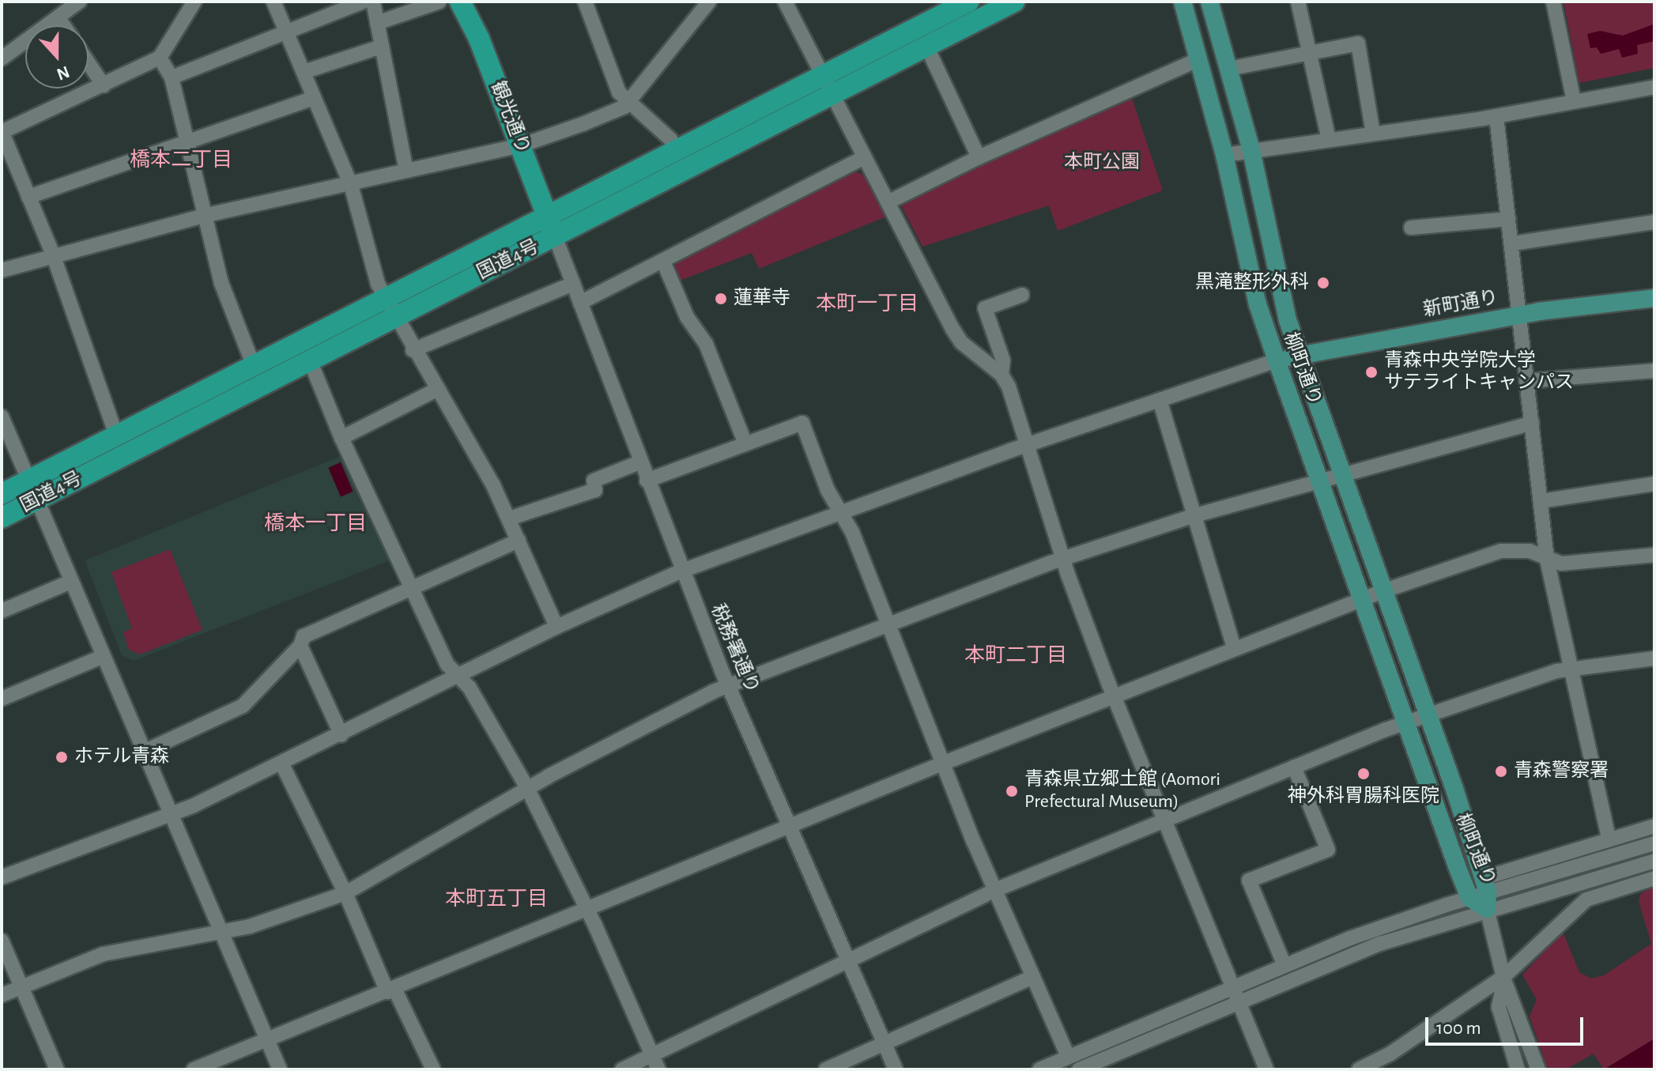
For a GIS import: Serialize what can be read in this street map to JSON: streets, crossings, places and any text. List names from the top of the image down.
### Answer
{
  "streets": {
    "highway": ["観光通り", "国道4号"],
    "main road": ["新町通り", "柳町通り"],
    "street": ["税務署通り"]
  },
  "crossings": [
    ["観光通り", "国道4号"],
    ["観光通り", "税務署通り"],
    ["国道4号", "税務署通り"],
    ["新町通り", "柳町通り"]
  ],
  "districts": [
    "橋本二丁目",
    "本町一丁目",
    "橋本一丁目",
    "本町二丁目",
    "本町五丁目"
  ],
  "parks": ["本町公園"],
  "places": [
    "黒滝整形外科",
    "蓮華寺",
    "青森中央学院大学 サテライトキャンパス",
    "ホテル青森",
    "青森警察署",
    "神外科胃腸科医院",
    "青森県立郷土館 (Aomori Prefectural Museum)"
  ],
  "scale_bar": "100 m",
  "north": "bottom"
}
